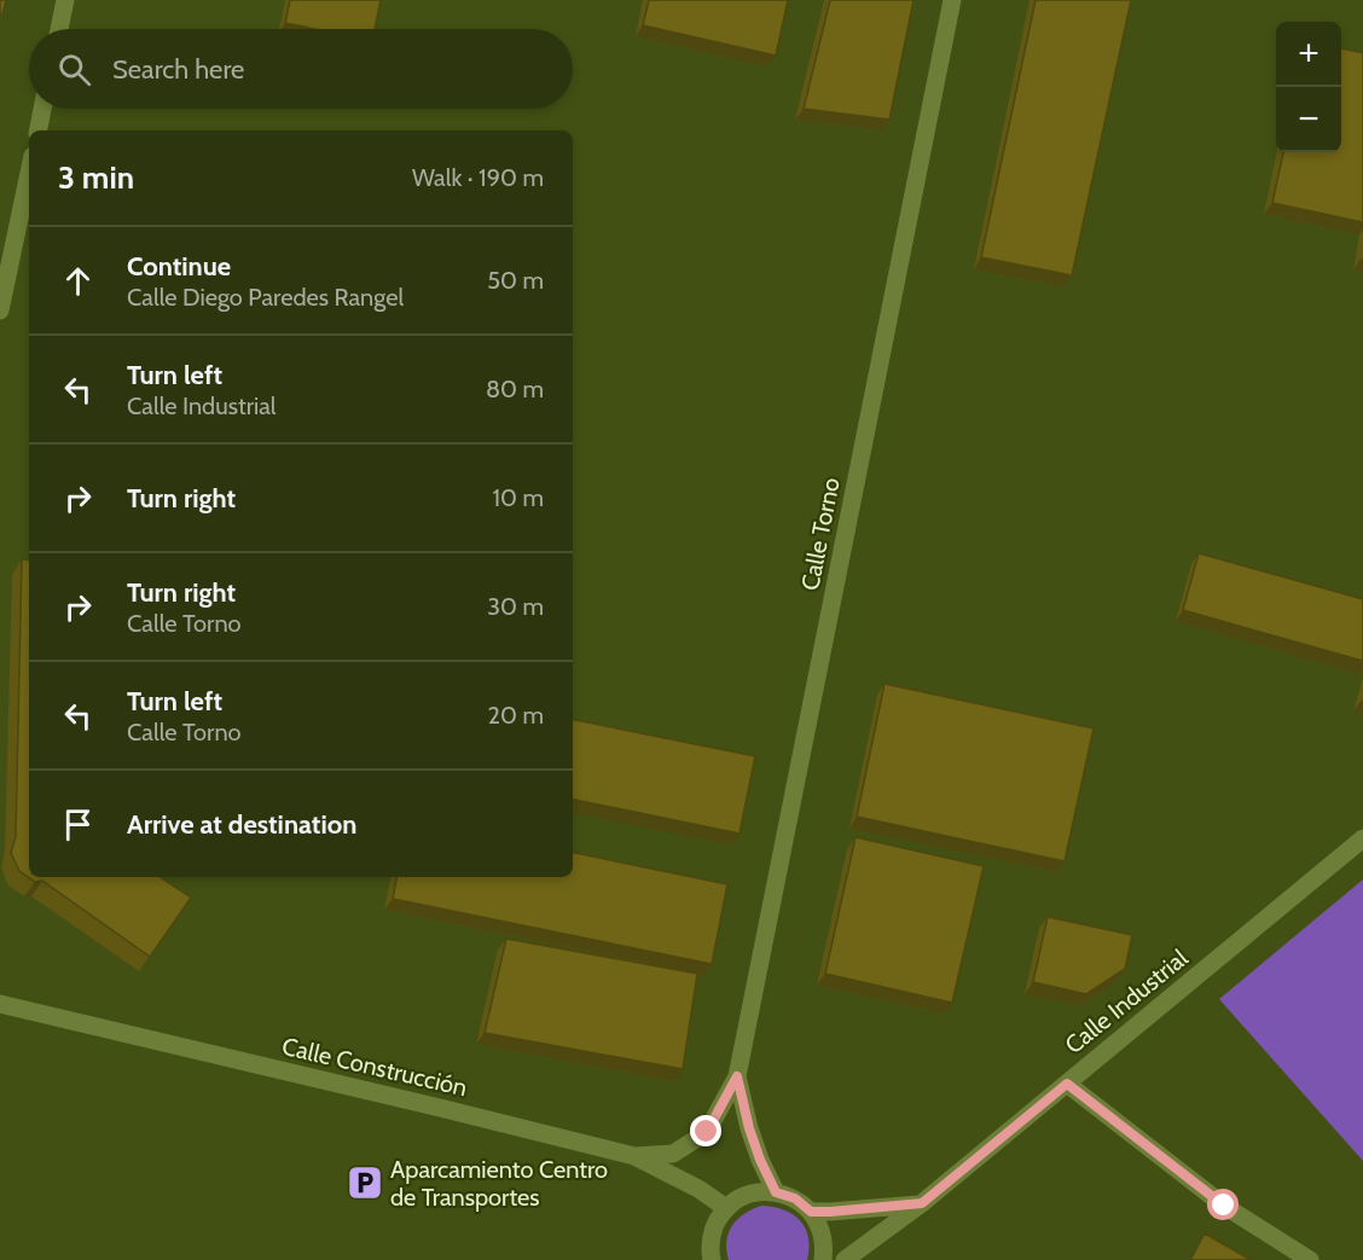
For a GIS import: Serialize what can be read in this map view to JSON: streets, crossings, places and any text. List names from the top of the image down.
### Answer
{
  "streets": {
    "street": ["Calle Torno", "Calle Industrial", "Calle Construcción"]
  },
  "crossings": [
    ["Calle Torno", "Calle Construcción"]
  ],
  "places": {
    "parking": ["Aparcamiento Centro de Transportes"]
  },
  "page": {
    "map_buttons": ["+", "−"],
    "search": "Search here",
    "heading": ["3 min", "Walk · 190 m"],
    "list": [
      ["Continue", "Calle Diego Paredes Rangel", "50 m"],
      ["Turn left", "Calle Industrial", "80 m"],
      ["Turn right", "10 m"],
      ["Turn right", "Calle Torno", "30 m"],
      ["Turn left", "Calle Torno", "20 m"],
      "Arrive at destination"
    ]
  }
}
